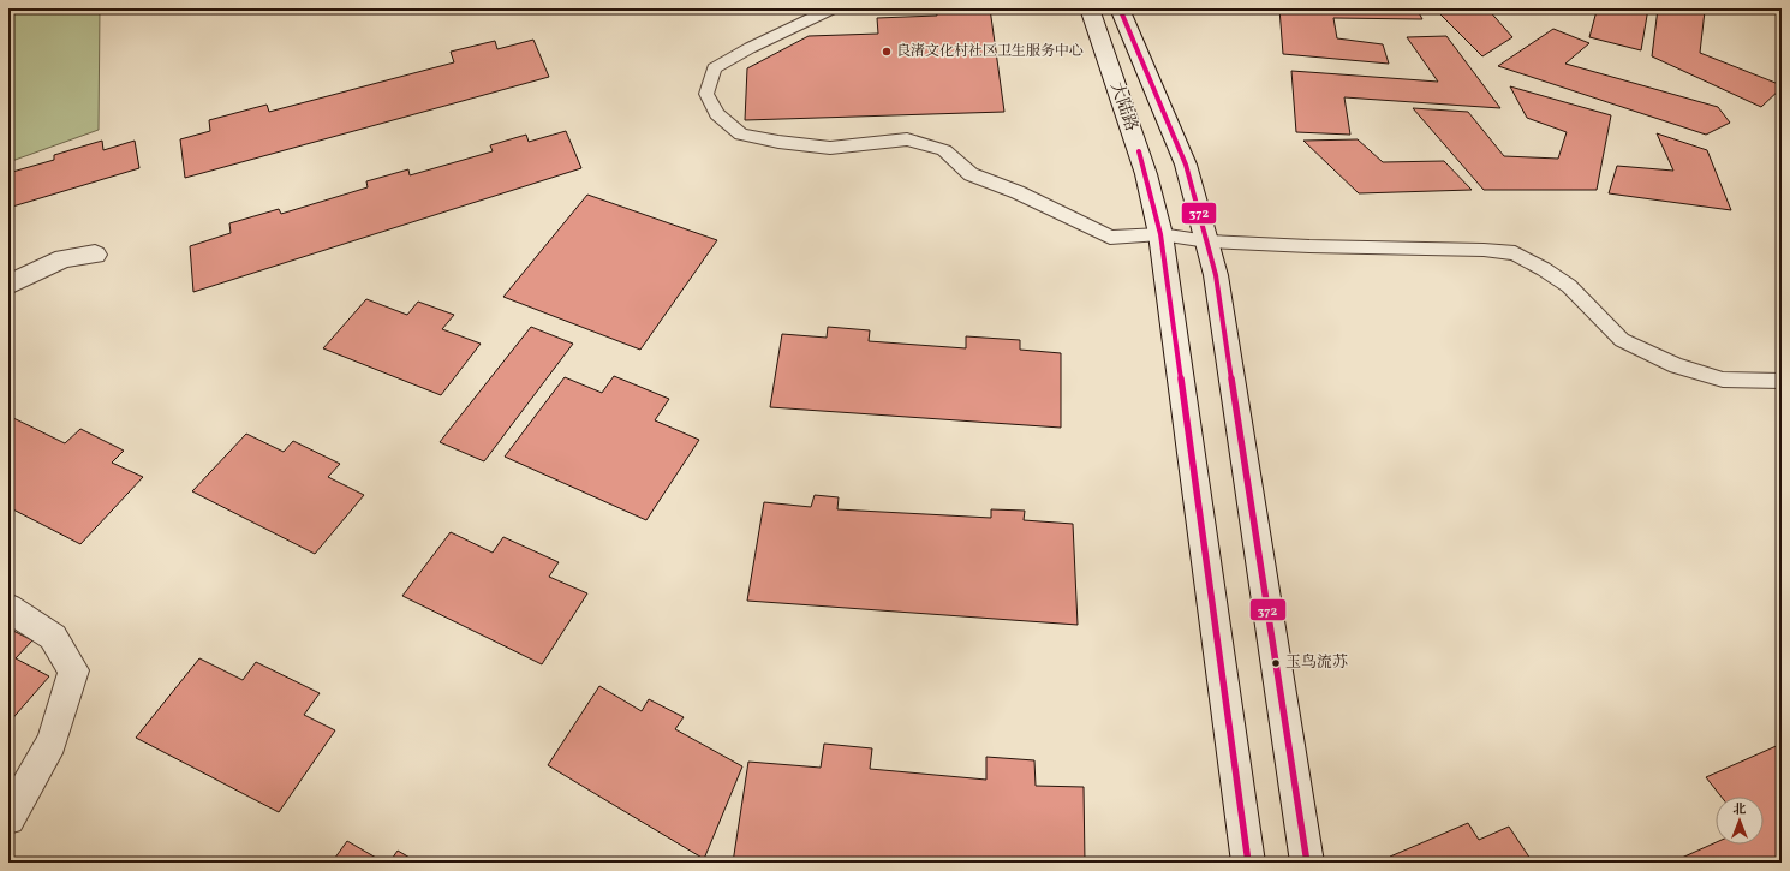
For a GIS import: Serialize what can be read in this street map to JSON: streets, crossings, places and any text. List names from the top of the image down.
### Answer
{
  "streets": {
    "main road": ["大陆路"]
  },
  "places": ["良渚文化村社区卫生服务中心", "玉鸟流苏"],
  "lines": ["transit line 372"],
  "north": "top"
}
